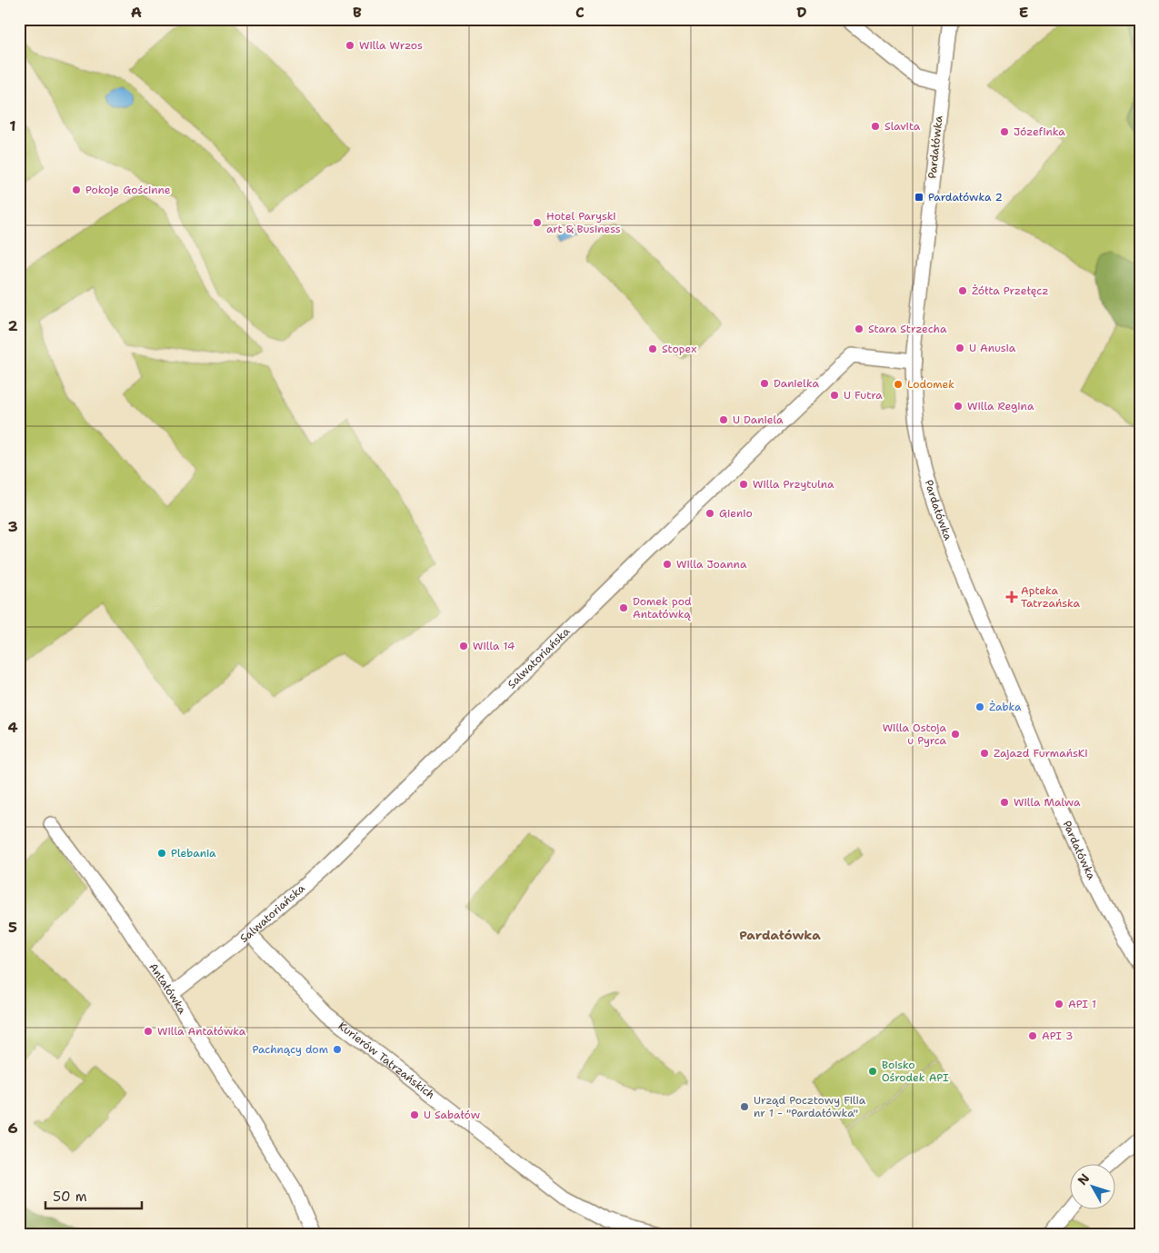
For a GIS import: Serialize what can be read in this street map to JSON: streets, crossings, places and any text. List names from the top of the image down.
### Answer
{
  "streets": {
    "street": [
      "Pardałówka",
      "Salwatoriańska",
      "Antałówka",
      "Kurierów Tatrzańskich"
    ]
  },
  "crossings": [
    ["Pardałówka", "Salwatoriańska"],
    ["Salwatoriańska", "Antałówka"],
    ["Salwatoriańska", "Kurierów Tatrzańskich"]
  ],
  "districts": ["Pardałówka"],
  "places": {
    "other": [
      "Willa Wrzos",
      "Slavita",
      "Józefinka",
      "Pokoje Gościnne",
      "Hotel Paryski art & Business",
      "Żółta Przełęcz",
      "Stara Strzecha",
      "U Anusia",
      "Stopex",
      "Danielka",
      "Lodomek",
      "U Futra",
      "Willa Regina",
      "U Daniela",
      "Willa Przytulna",
      "Gienio",
      "Willa Joanna",
      "Domek pod Antałówką",
      "Willa 14",
      "Żabka",
      "Willa Ostoja u Pyrca",
      "Zajazd FurmańsKi",
      "Willa Malwa",
      "Plebania",
      "API 1",
      "Willa Antałówka",
      "API 3",
      "Pachnący dom",
      "Boisko Ośrodek API",
      "Urząd Pocztowy Filia nr 1 - \"Pardałówka\"",
      "U Sabałów"
    ],
    "transit": ["Pardałówka 2"],
    "health": ["Apteka Tatrzańska"]
  },
  "scale_bar": "50 m",
  "north": "top left",
  "grid": {
    "columns": [
      "A",
      "B",
      "C",
      "D",
      "E"
    ],
    "rows": [
      "1",
      "2",
      "3",
      "4",
      "5",
      "6"
    ]
  }
}
